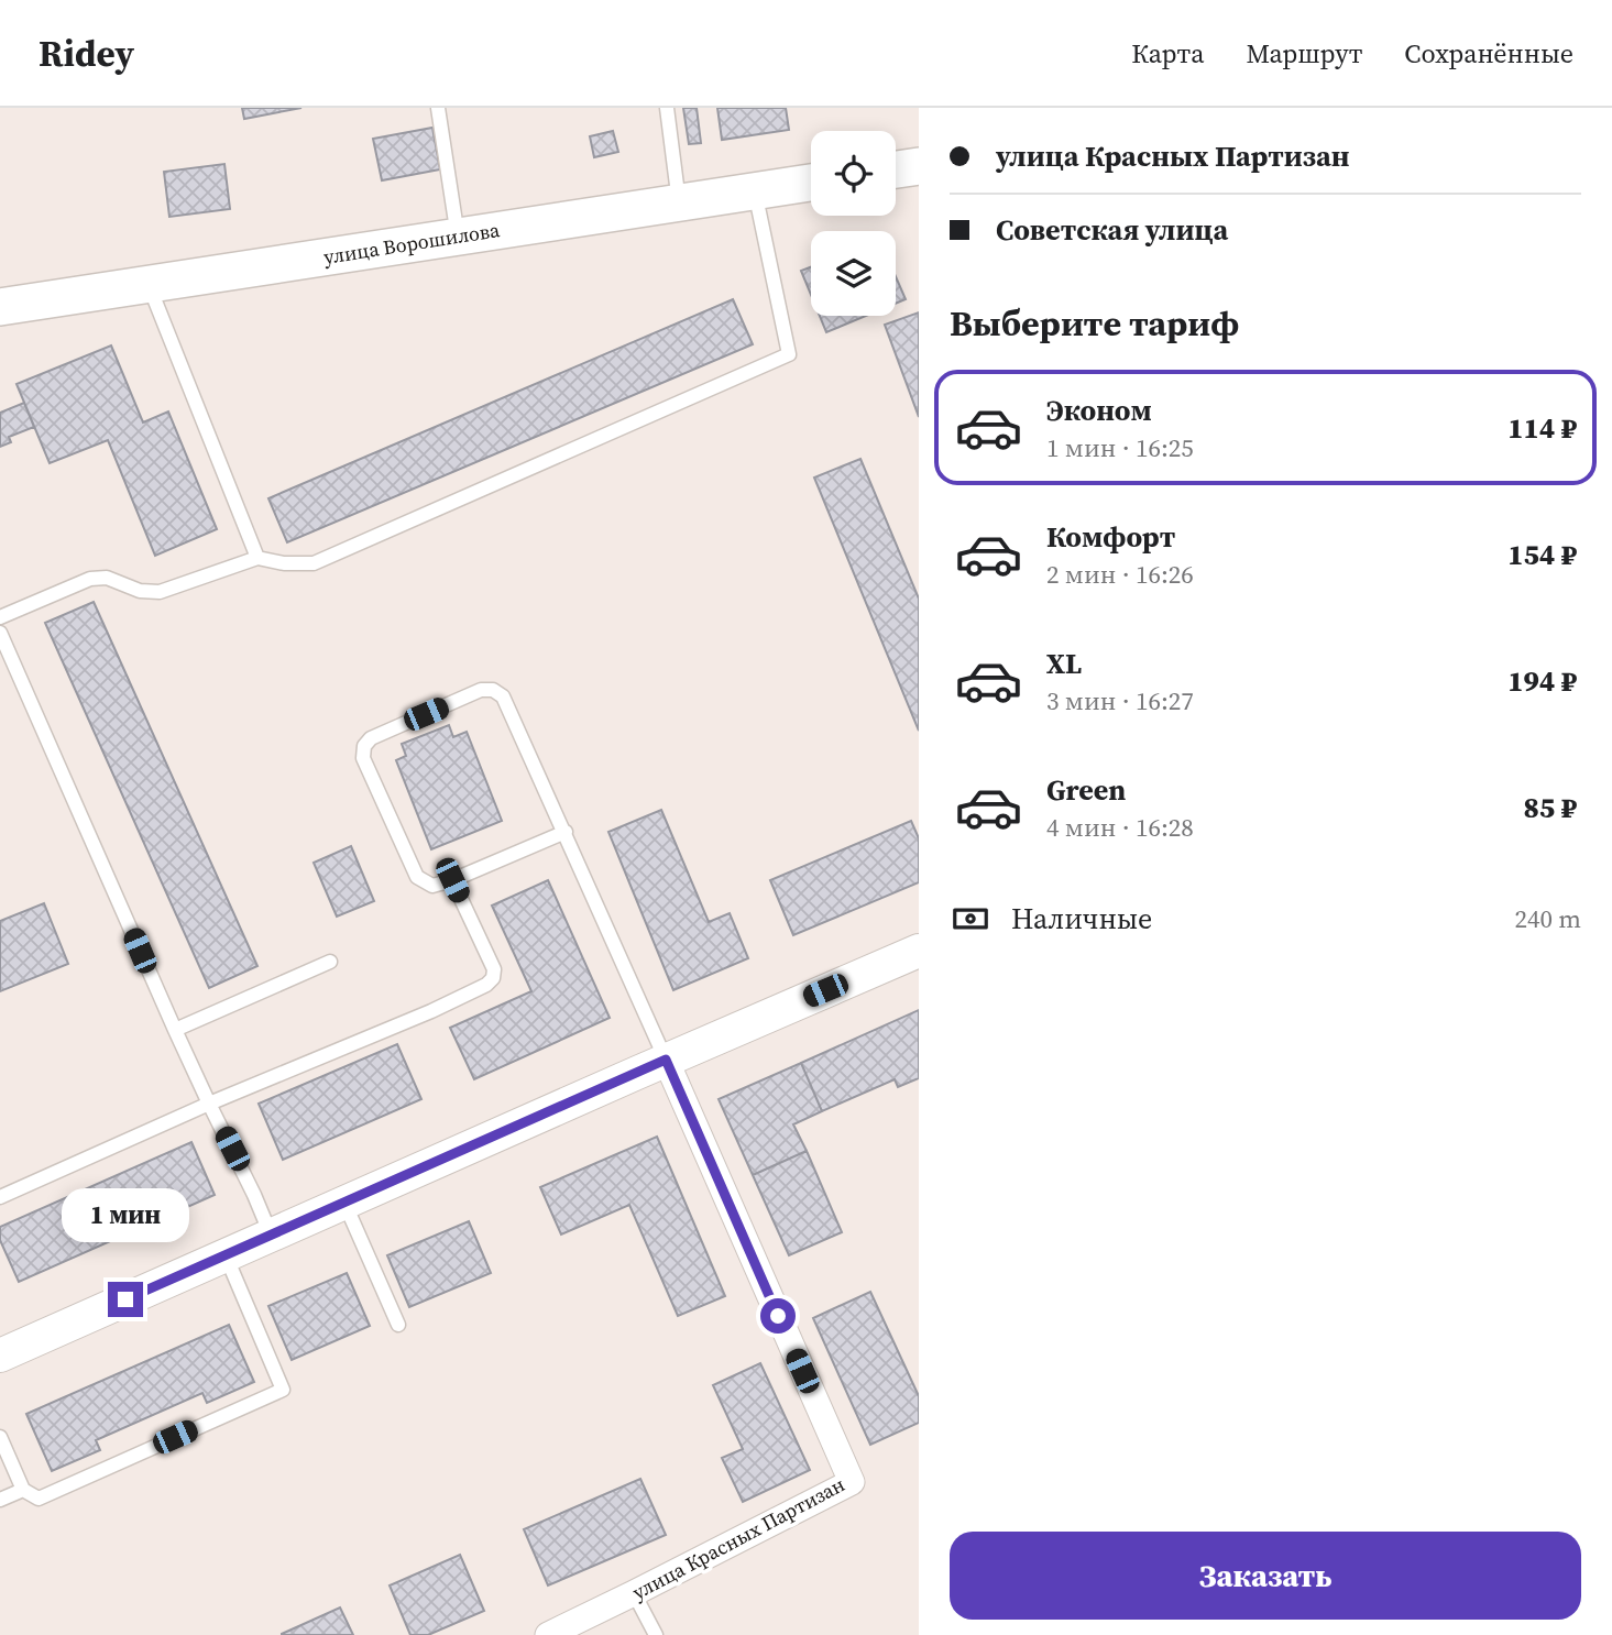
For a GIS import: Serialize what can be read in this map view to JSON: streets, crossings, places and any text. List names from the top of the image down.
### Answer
{
  "streets": {
    "main road": ["улица Ворошилова"],
    "street": ["улица Красных Партизан"]
  },
  "page": {
    "header": "Ridey",
    "nav": ["Карта", "Маршрут", "Сохранённые"],
    "banner": ["улица Красных Партизан", "Советская улица"],
    "heading": "Выберите тариф",
    "list": [
      {
        "name": "Эконом",
        "note": "1 мин · 16:25",
        "value": "114 ₽"
      },
      {
        "name": "Комфорт",
        "note": "2 мин · 16:26",
        "value": "154 ₽"
      },
      {
        "name": "XL",
        "note": "3 мин · 16:27",
        "value": "194 ₽"
      },
      {
        "name": "Green",
        "note": "4 мин · 16:28",
        "value": "85 ₽"
      }
    ],
    "pay": ["Наличные", "240 m"],
    "bubble": "1 мин",
    "buttons": "Заказать"
  }
}
